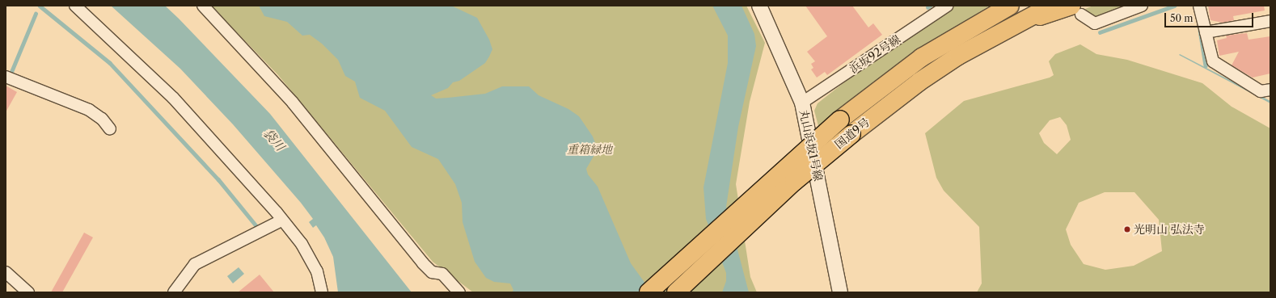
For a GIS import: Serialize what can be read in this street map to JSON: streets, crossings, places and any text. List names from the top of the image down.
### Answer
{
  "streets": {
    "highway": ["国道9号"],
    "street": ["浜坂92号線", "丸山浜坂1号線"]
  },
  "crossings": [
    ["浜坂92号線", "丸山浜坂1号線"]
  ],
  "water": ["袋川"],
  "parks": ["重箱緑地"],
  "places": ["光明山 弘法寺"],
  "scale_bar": "50 m"
}
